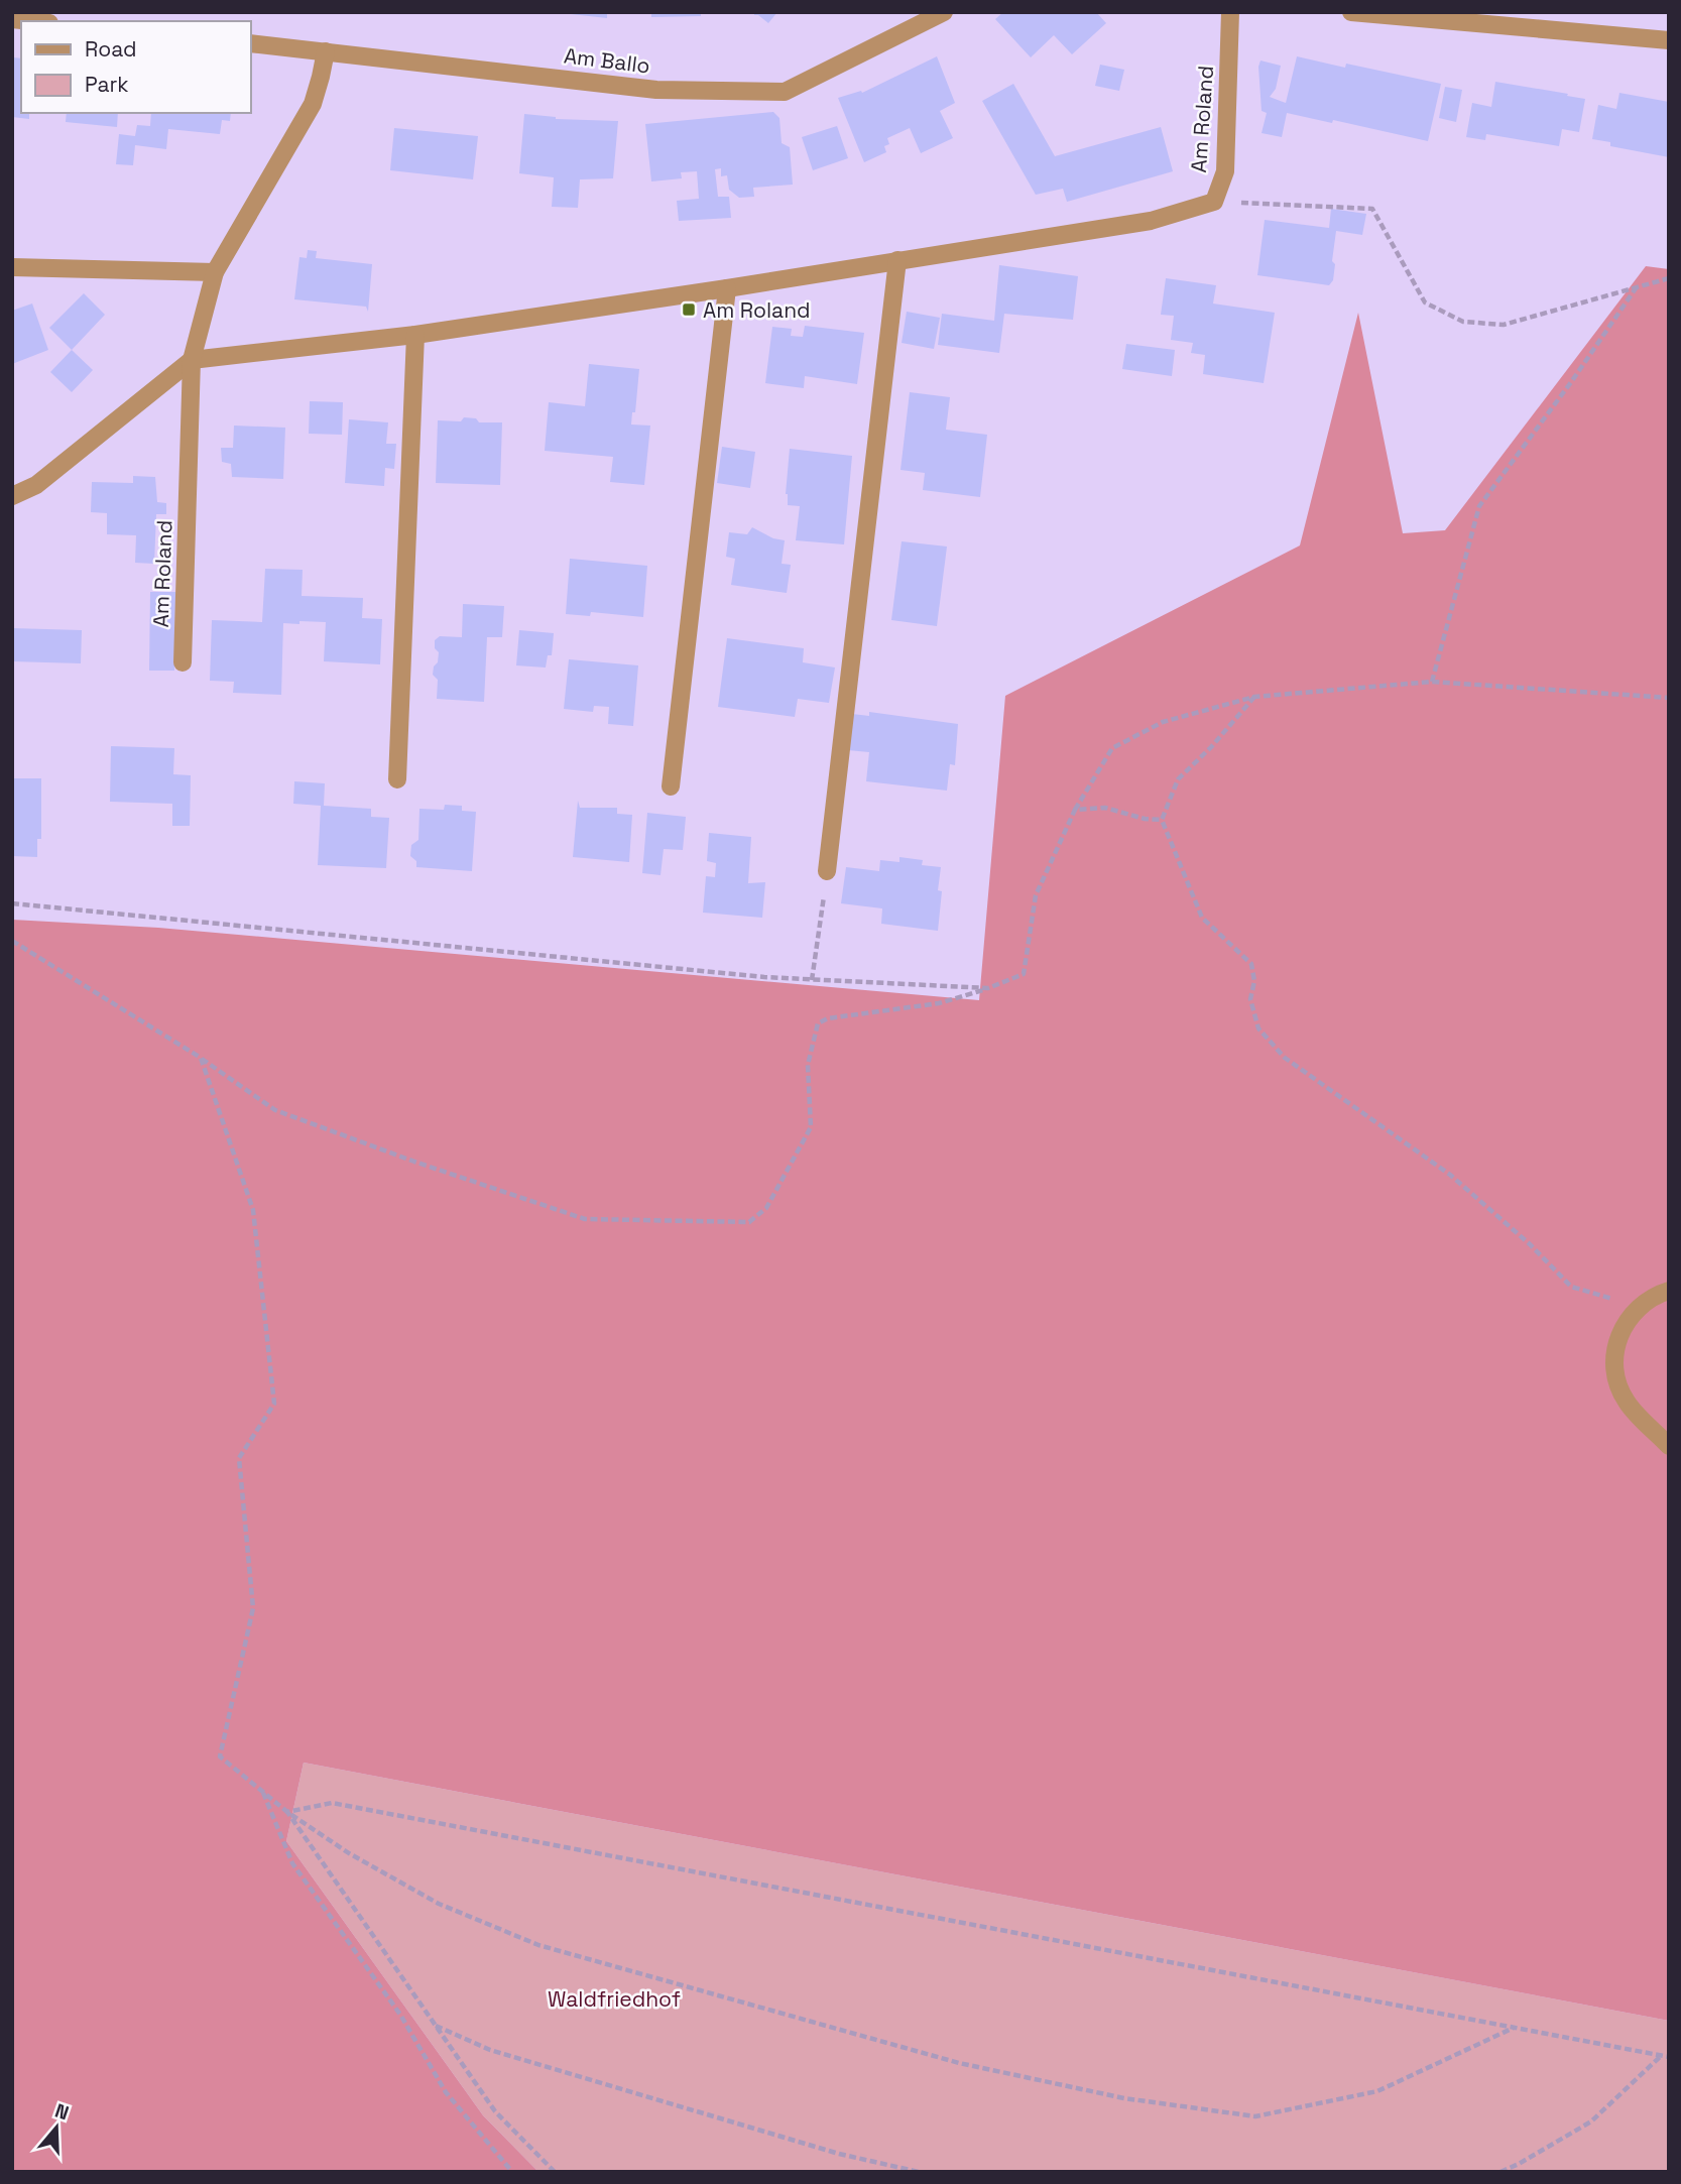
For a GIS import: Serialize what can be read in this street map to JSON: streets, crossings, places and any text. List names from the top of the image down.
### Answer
{
  "streets": {
    "street": ["Am Ballo", "Am Roland"]
  },
  "crossings": [
    ["Am Ballo", "Am Roland"]
  ],
  "parks": ["Waldfriedhof"],
  "places": {
    "transit": ["Am Roland"]
  },
  "legend": ["Road", "Park"],
  "north": "top"
}
